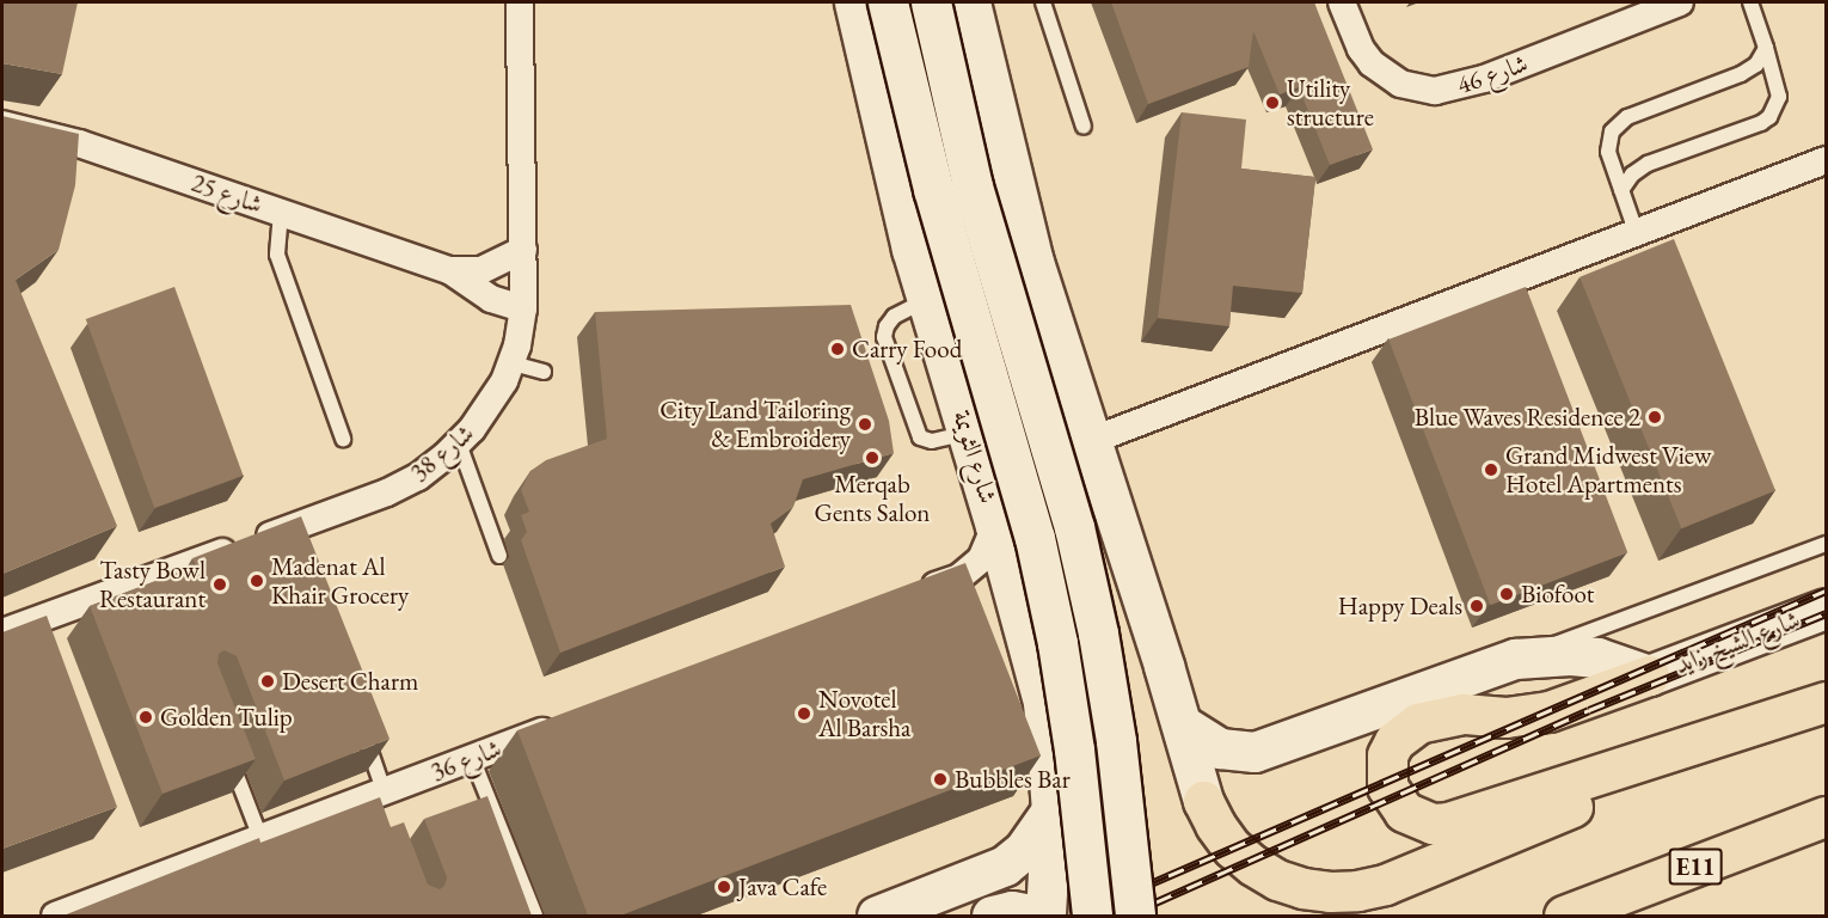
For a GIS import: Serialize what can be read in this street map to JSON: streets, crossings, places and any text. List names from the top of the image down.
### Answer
{
  "streets": {
    "highway": ["E11"],
    "street": [
      "شارع 46",
      "شارع 25",
      "شارع 38",
      "شارع الثويمة",
      "شارع الشيخ زايد",
      "شارع 36"
    ]
  },
  "places": [
    "Utility structure",
    "Carry Food",
    "Blue Waves Residence 2",
    "City Land Tailoring & Embroidery",
    "Merqab Gents Salon",
    "Grand Midwest View Hotel Apartments",
    "Madenat Al Khair Grocery",
    "Tasty Bowl Restaurant",
    "Biofoot",
    "Happy Deals",
    "Desert Charm",
    "Novotel Al Barsha",
    "Golden Tulip",
    "Bubbles Bar",
    "Java Cafe"
  ]
}
